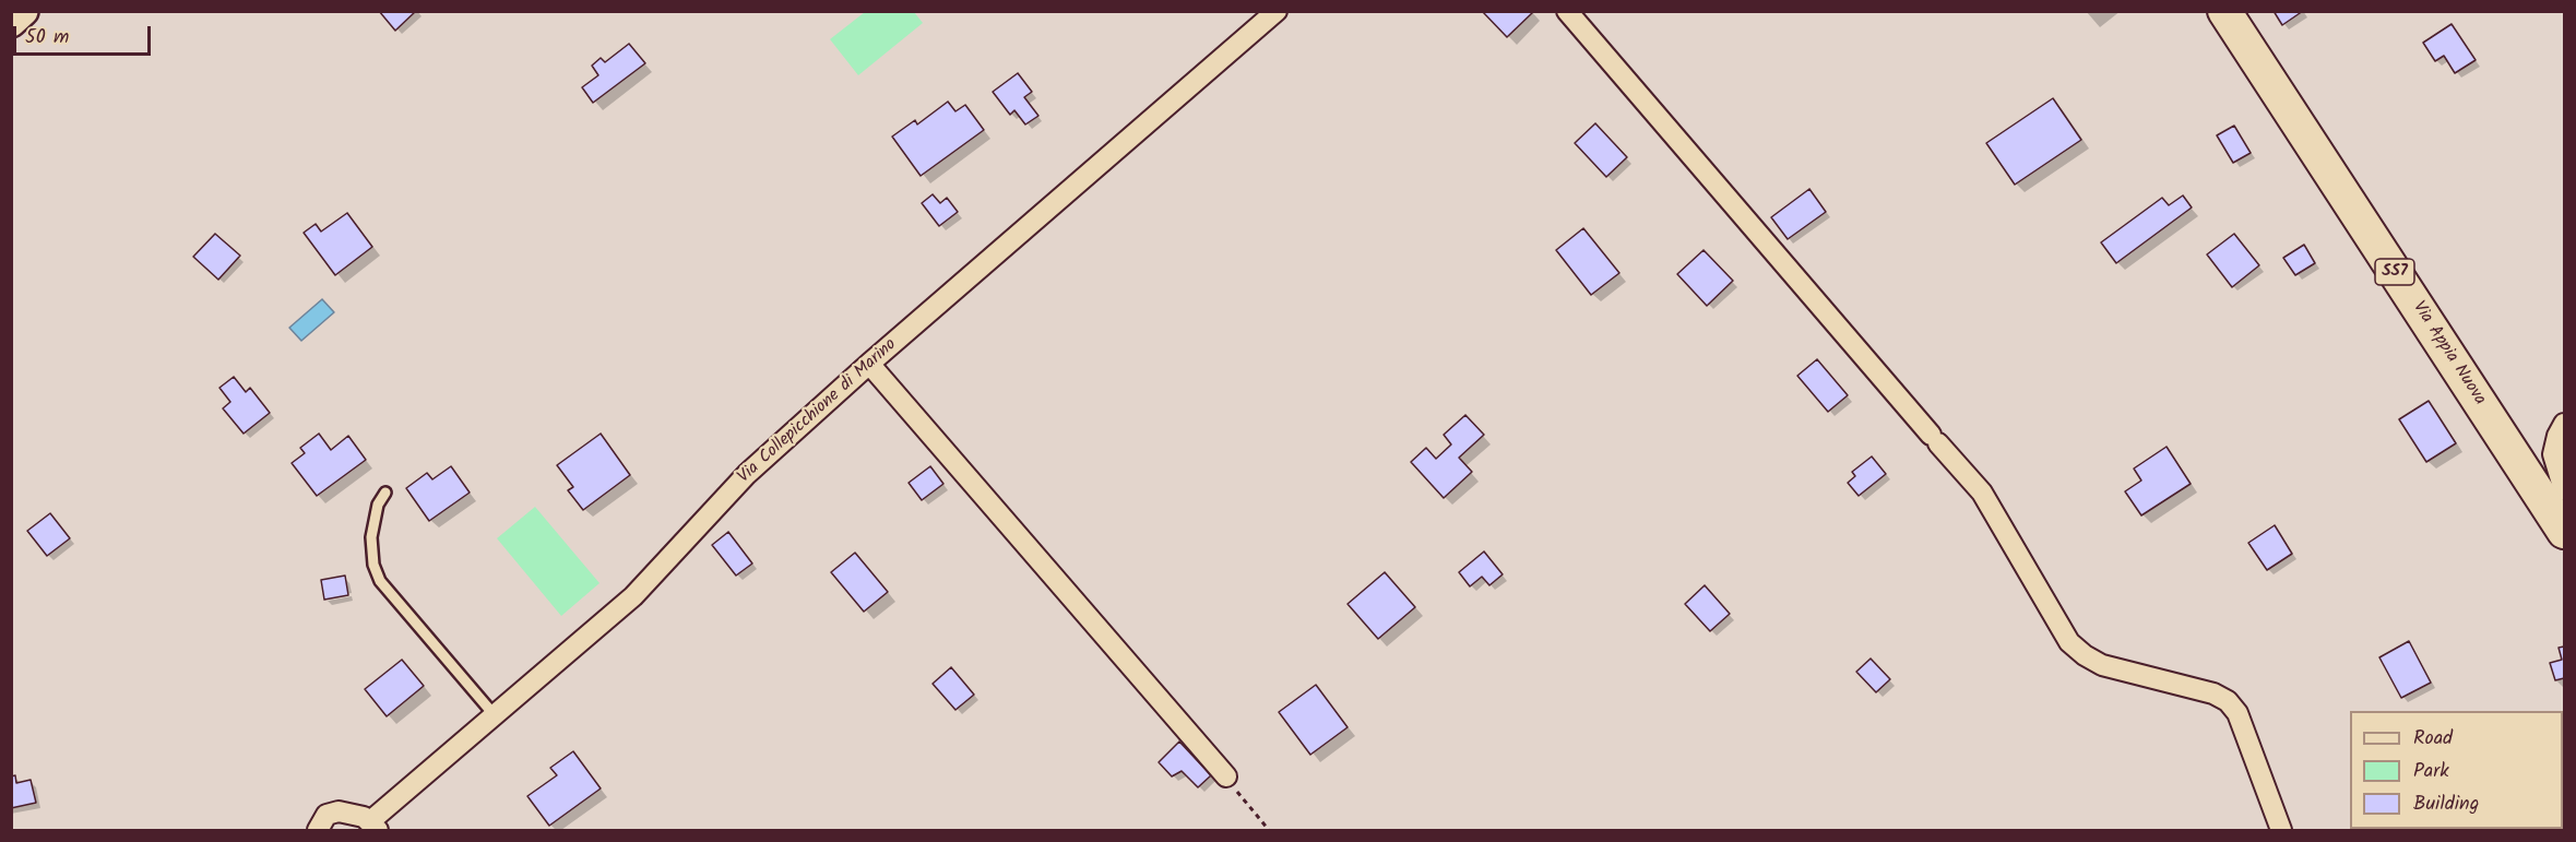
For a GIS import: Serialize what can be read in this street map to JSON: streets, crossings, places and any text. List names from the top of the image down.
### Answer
{
  "streets": {
    "main road": ["SS7", "Via Appia Nuova"],
    "street": ["Via Collepicchione di Marino"]
  },
  "legend": ["Road", "Park", "Building"],
  "scale_bar": "50 m"
}
